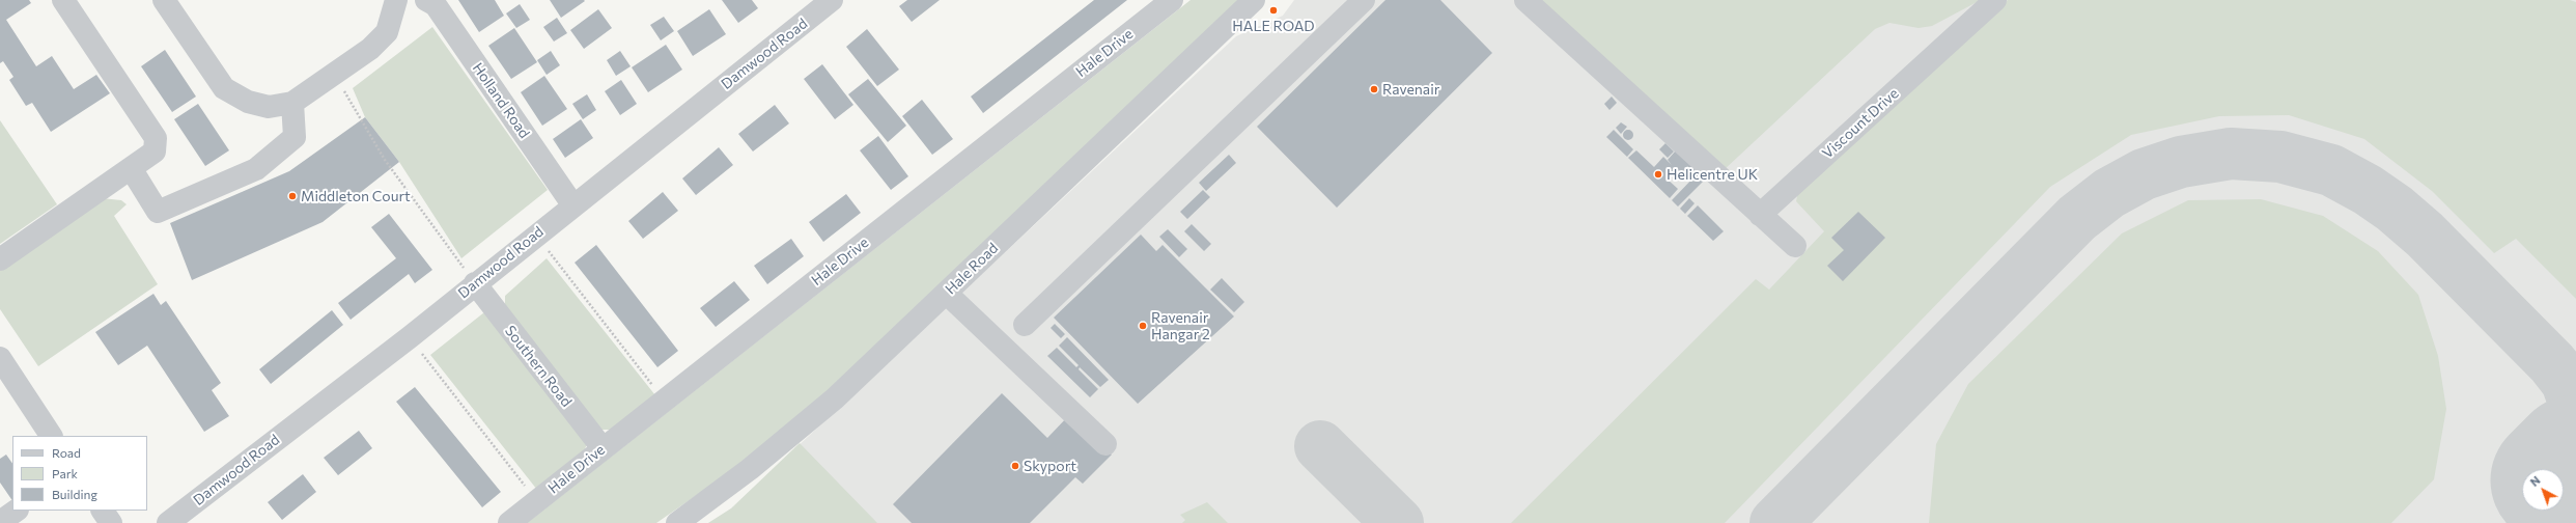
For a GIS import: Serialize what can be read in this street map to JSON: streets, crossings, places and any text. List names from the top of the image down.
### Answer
{
  "streets": {
    "street": [
      "Hale Drive",
      "Damwood Road",
      "Holland Road",
      "Viscount Drive",
      "Hale Road",
      "Southern Road"
    ]
  },
  "crossings": [
    ["Hale Drive", "Southern Road"],
    ["Damwood Road", "Holland Road"],
    ["Damwood Road", "Southern Road"]
  ],
  "places": [
    "HALE ROAD",
    "Ravenair",
    "Helicentre UK",
    "Middleton Court",
    "Ravenair Hangar 2",
    "Skyport"
  ],
  "legend": ["Road", "Park", "Building"],
  "north": "top left"
}
